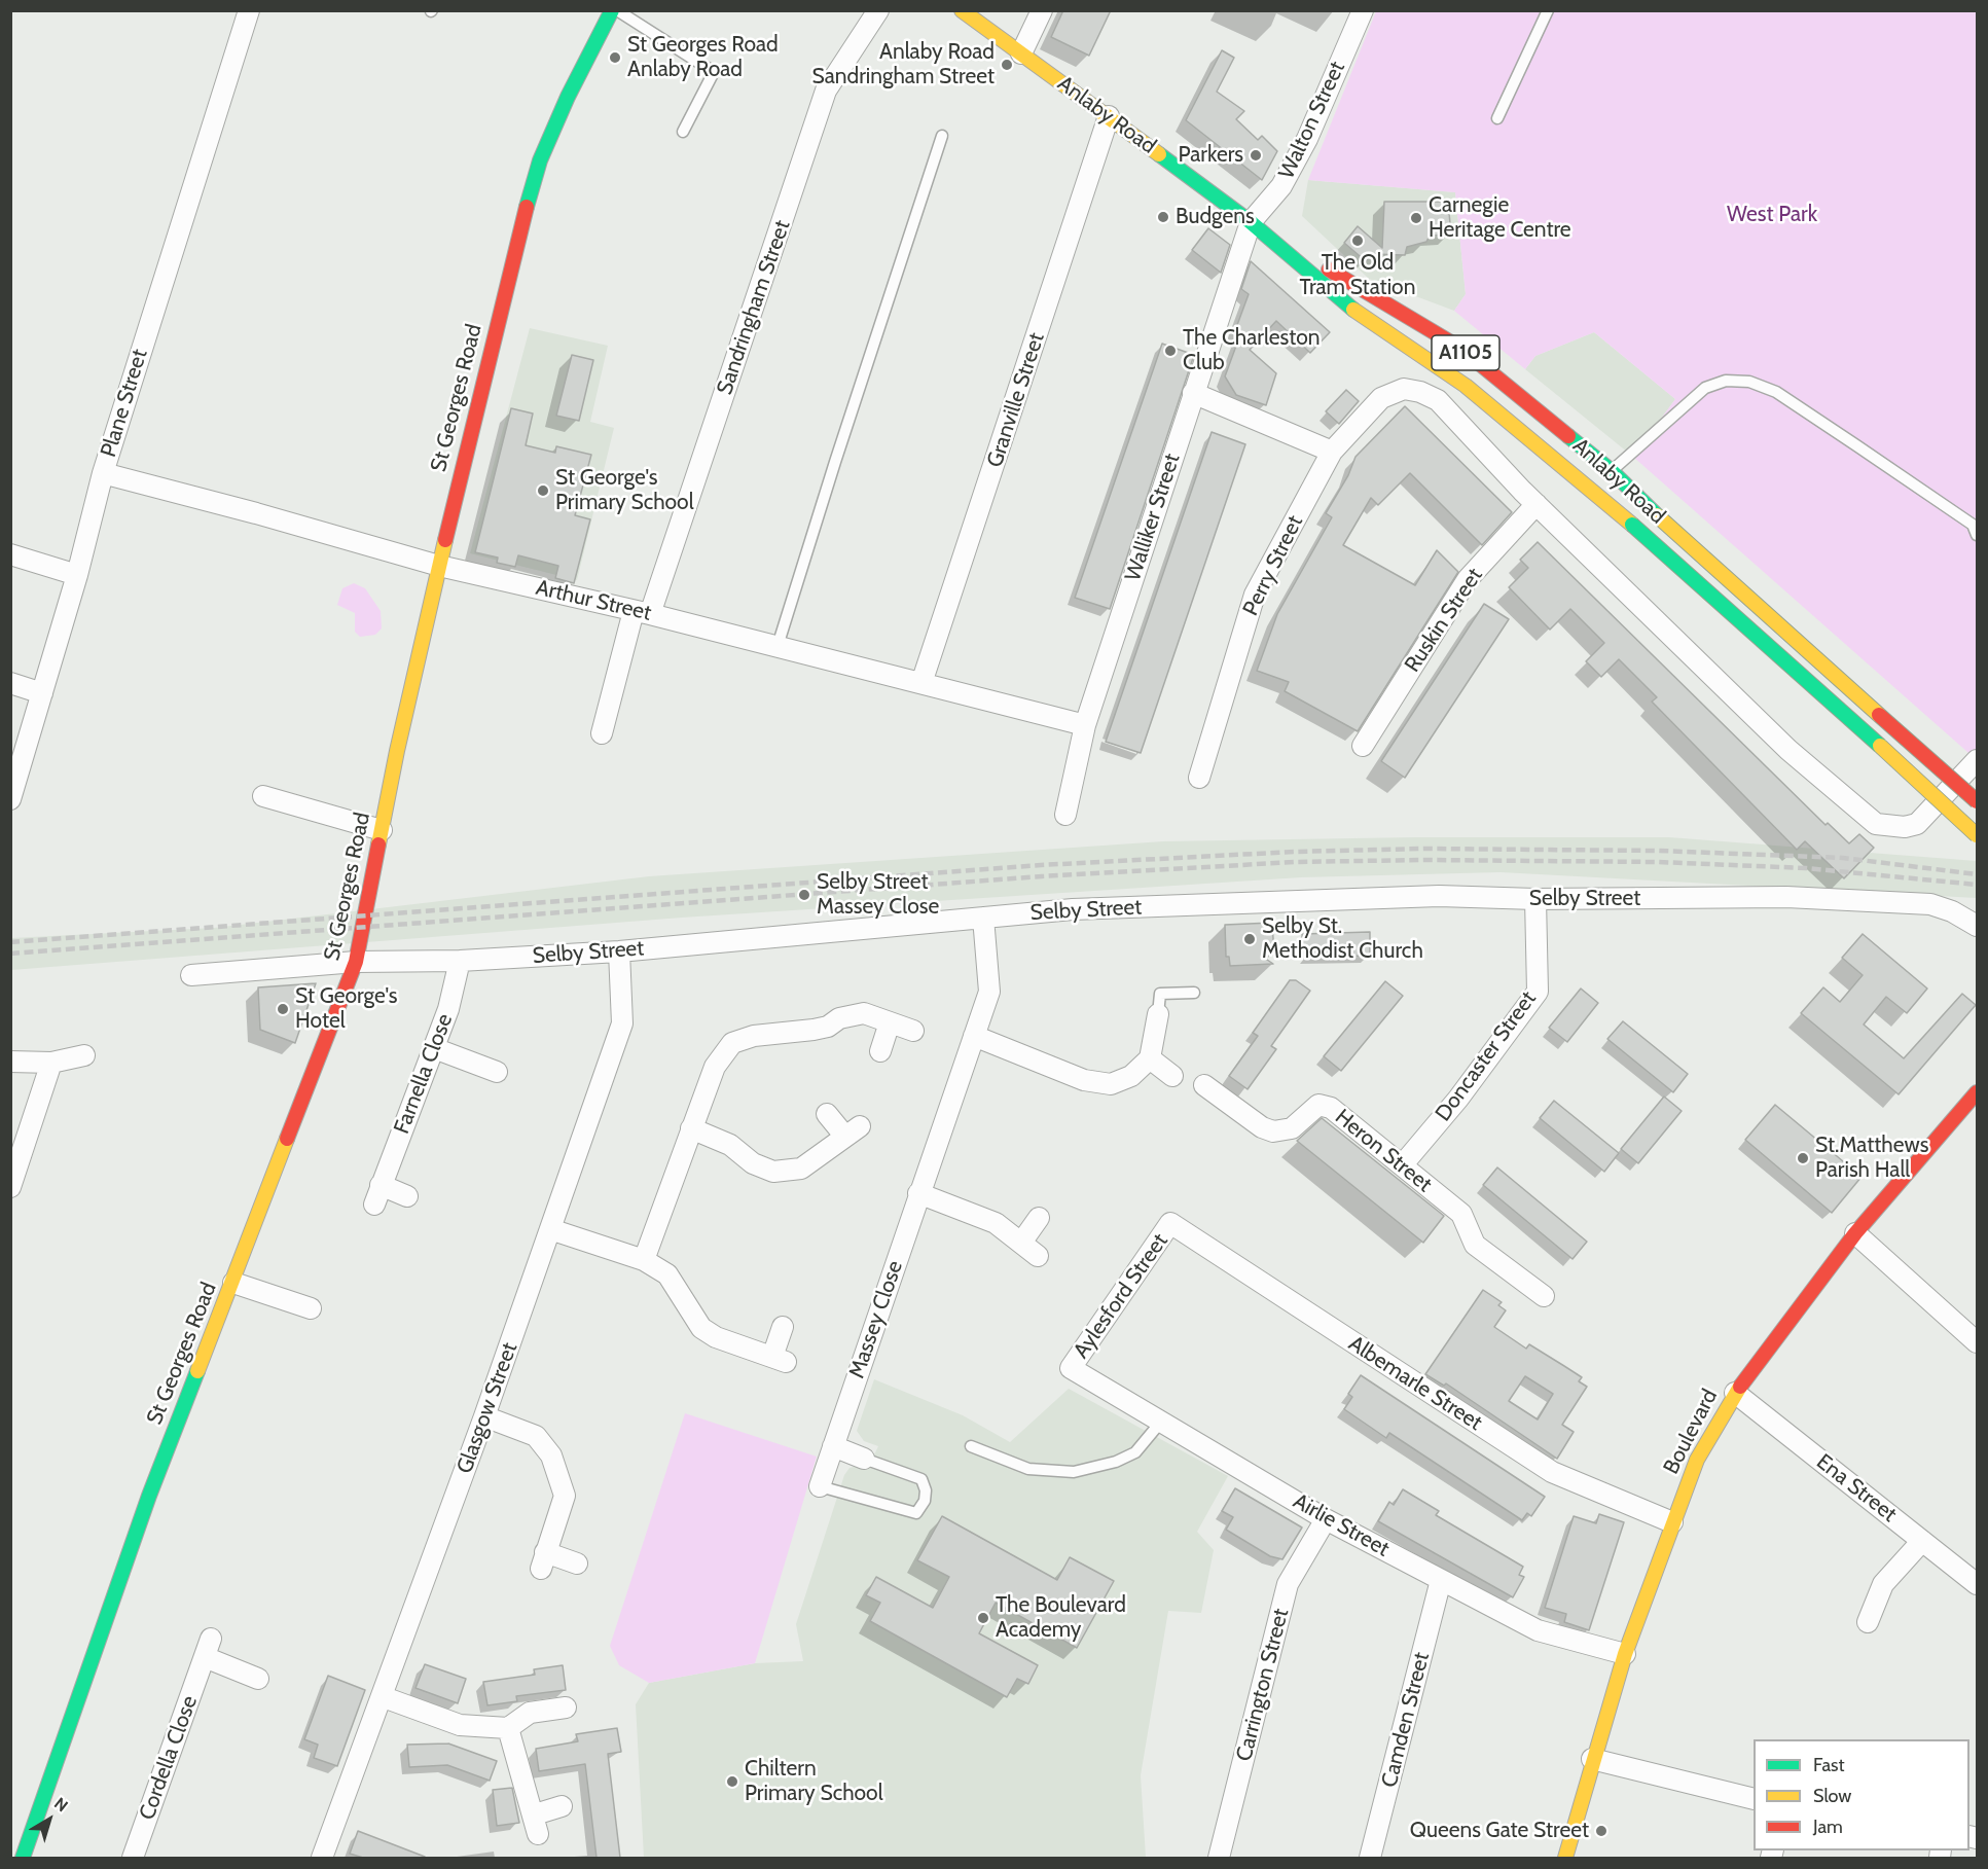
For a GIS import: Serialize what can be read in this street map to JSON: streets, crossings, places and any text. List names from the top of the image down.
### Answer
{
  "streets": {
    "street": [
      "Anlaby Road",
      "Walton Street",
      "Sandringham Street",
      "A1105",
      "St Georges Road",
      "Granville Street",
      "Plane Street",
      "Walliker Street",
      "Perry Street",
      "Arthur Street",
      "Ruskin Street",
      "Selby Street",
      "Doncaster Street",
      "Farnella Close",
      "Heron Street",
      "Aylesford Street",
      "Massey Close",
      "Albemarle Street",
      "Glasgow Street",
      "Boulevard",
      "Ena Street",
      "Airlie Street",
      "Carrington Street",
      "Camden Street",
      "Cordella Close"
    ]
  },
  "crossings": [
    ["Anlaby Road", "Walton Street"],
    ["Anlaby Road", "Granville Street"],
    ["Anlaby Road", "Walliker Street"],
    ["Walton Street", "Walliker Street"],
    ["Sandringham Street", "Arthur Street"],
    ["St Georges Road", "Arthur Street"],
    ["St Georges Road", "Selby Street"],
    ["Granville Street", "Arthur Street"],
    ["Plane Street", "Arthur Street"],
    ["Walliker Street", "Arthur Street"],
    ["Perry Street", "Ruskin Street"],
    ["Selby Street", "Doncaster Street"],
    ["Selby Street", "Farnella Close"],
    ["Selby Street", "Massey Close"],
    ["Selby Street", "Glasgow Street"],
    ["Doncaster Street", "Heron Street"],
    ["Aylesford Street", "Albemarle Street"],
    ["Aylesford Street", "Airlie Street"],
    ["Albemarle Street", "Boulevard"],
    ["Boulevard", "Ena Street"],
    ["Boulevard", "Airlie Street"],
    ["Airlie Street", "Carrington Street"],
    ["Airlie Street", "Camden Street"]
  ],
  "parks": ["West Park"],
  "places": [
    "St Georges Road Anlaby Road",
    "Anlaby Road Sandringham Street",
    "Parkers",
    "Budgens",
    "Carnegie Heritage Centre",
    "The Old Tram Station",
    "The Charleston Club",
    "St George's Primary School",
    "Selby Street Massey Close",
    "Selby St. Methodist Church",
    "St George's Hotel",
    "St.Matthews Parish Hall",
    "The Boulevard Academy",
    "Chiltern Primary School",
    "Queens Gate Street"
  ],
  "legend": ["Fast", "Slow", "Jam"],
  "north": "top right"
}
